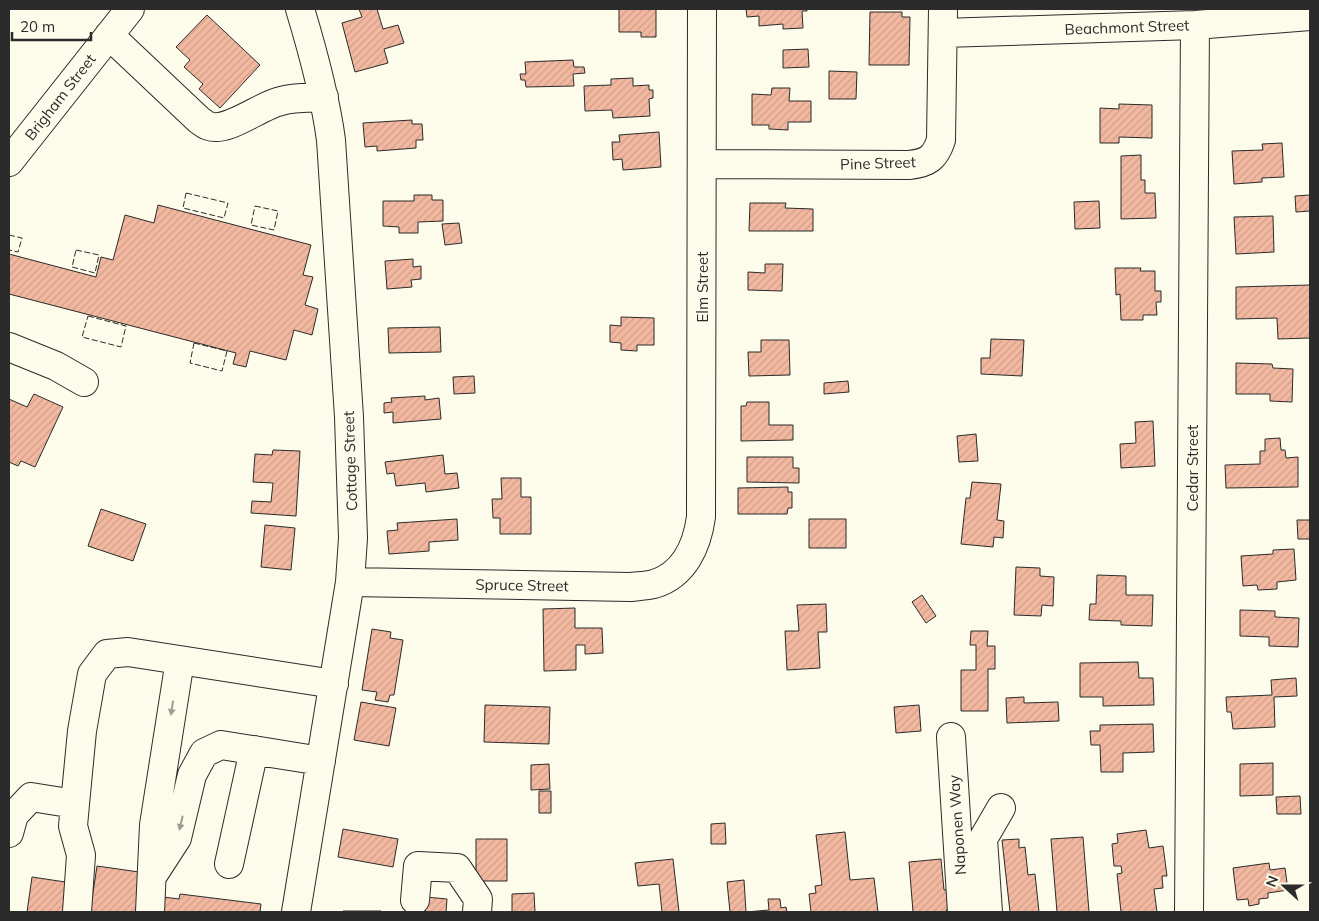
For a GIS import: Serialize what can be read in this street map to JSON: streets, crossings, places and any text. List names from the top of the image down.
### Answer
{
  "streets": {
    "street": [
      "Beachmont Street",
      "Brigham Street",
      "Pine Street",
      "Elm Street",
      "Cottage Street",
      "Cedar Street",
      "Spruce Street",
      "Naponen Way"
    ]
  },
  "crossings": [
    ["Beachmont Street", "Pine Street"],
    ["Beachmont Street", "Cedar Street"],
    ["Pine Street", "Elm Street"],
    ["Elm Street", "Spruce Street"],
    ["Cottage Street", "Spruce Street"]
  ],
  "scale_bar": "20 m",
  "north": "left"
}
